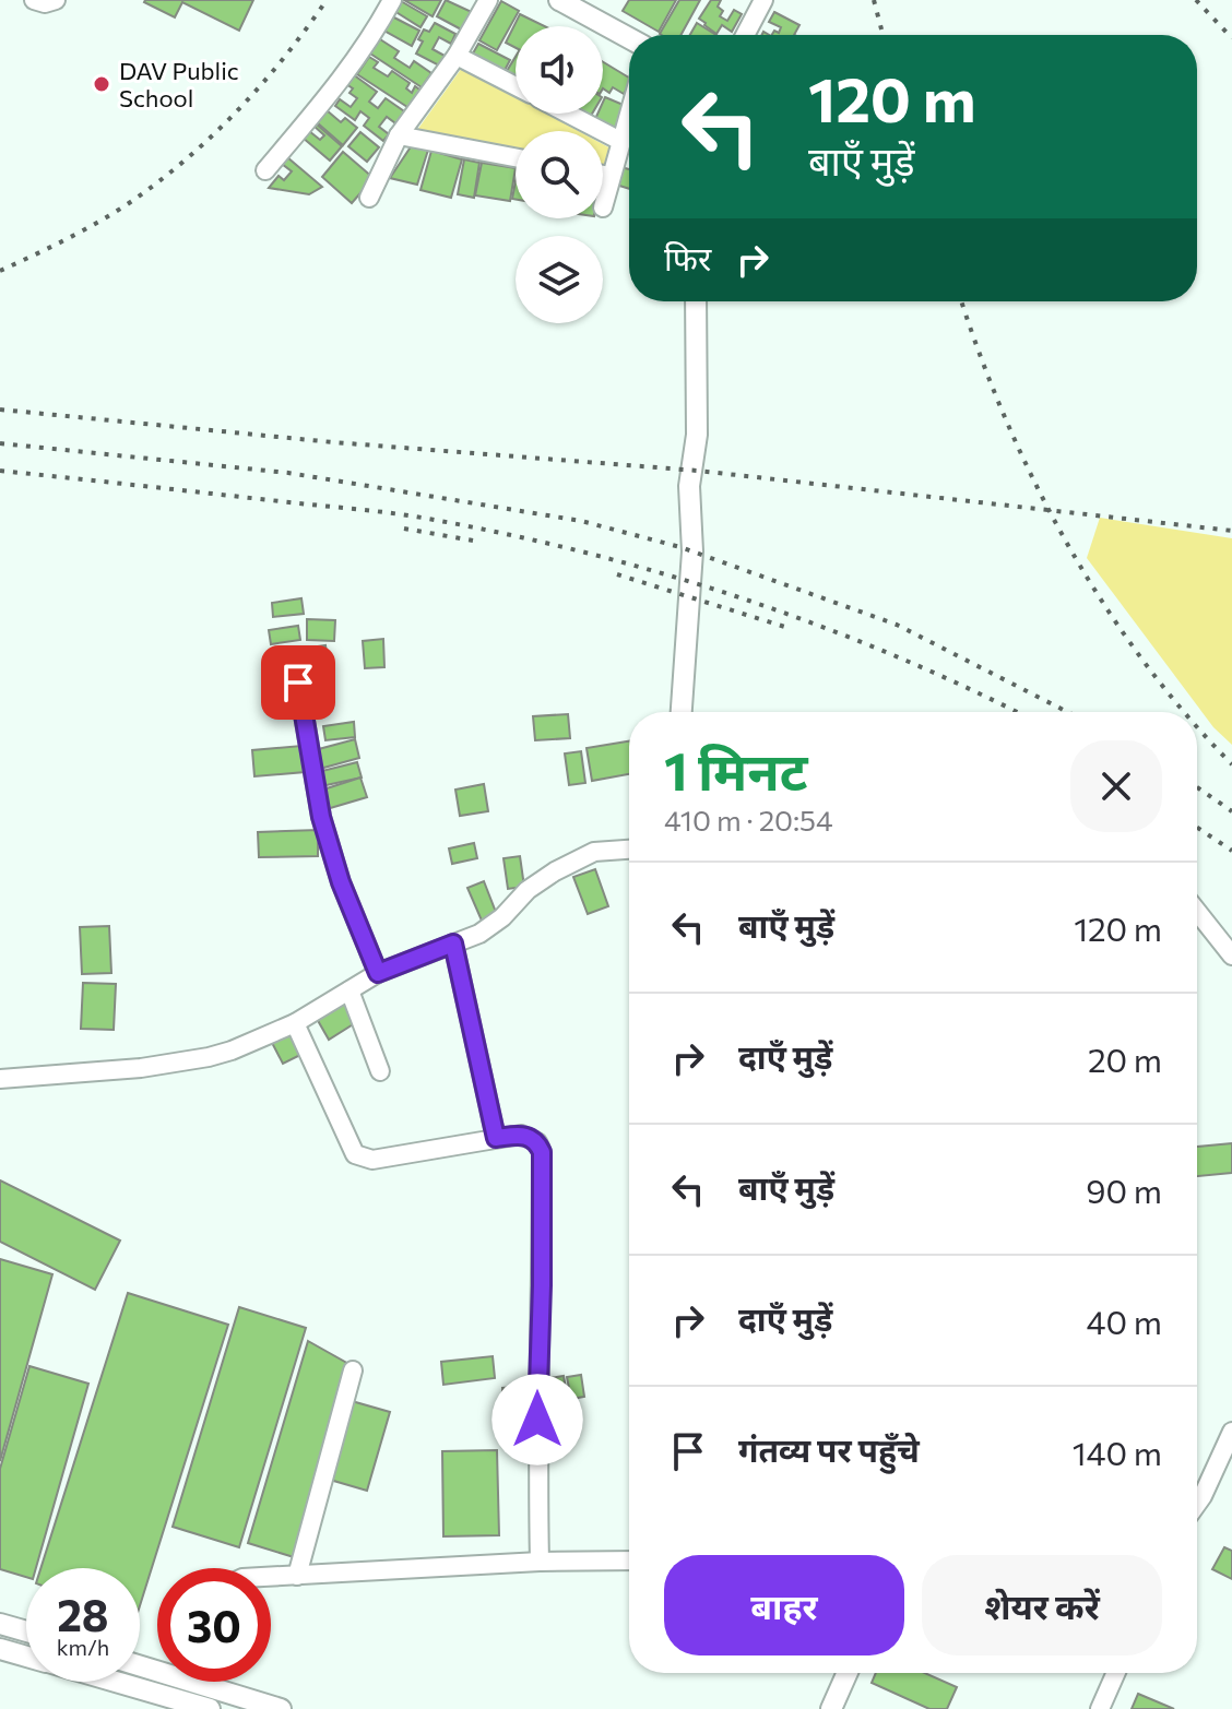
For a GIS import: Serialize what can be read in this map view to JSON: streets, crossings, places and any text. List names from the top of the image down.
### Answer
{
  "places": ["DAV Public School"],
  "page": {
    "turn": ["120 m", "बाएँ मुड़ें"],
    "then": "फिर",
    "heading": ["1 मिनट", "410 m · 20:54"],
    "list": [
      {
        "name": "बाएँ मुड़ें",
        "value": "120 m"
      },
      {
        "name": "दाएँ मुड़ें",
        "value": "20 m"
      },
      {
        "name": "बाएँ मुड़ें",
        "value": "90 m"
      },
      {
        "name": "दाएँ मुड़ें",
        "value": "40 m"
      },
      {
        "name": "गंतव्य पर पहुँचे",
        "value": "140 m"
      }
    ],
    "buttons": ["बाहर", "शेयर करें"],
    "speed": "28 km/h",
    "limit": "30"
  }
}
